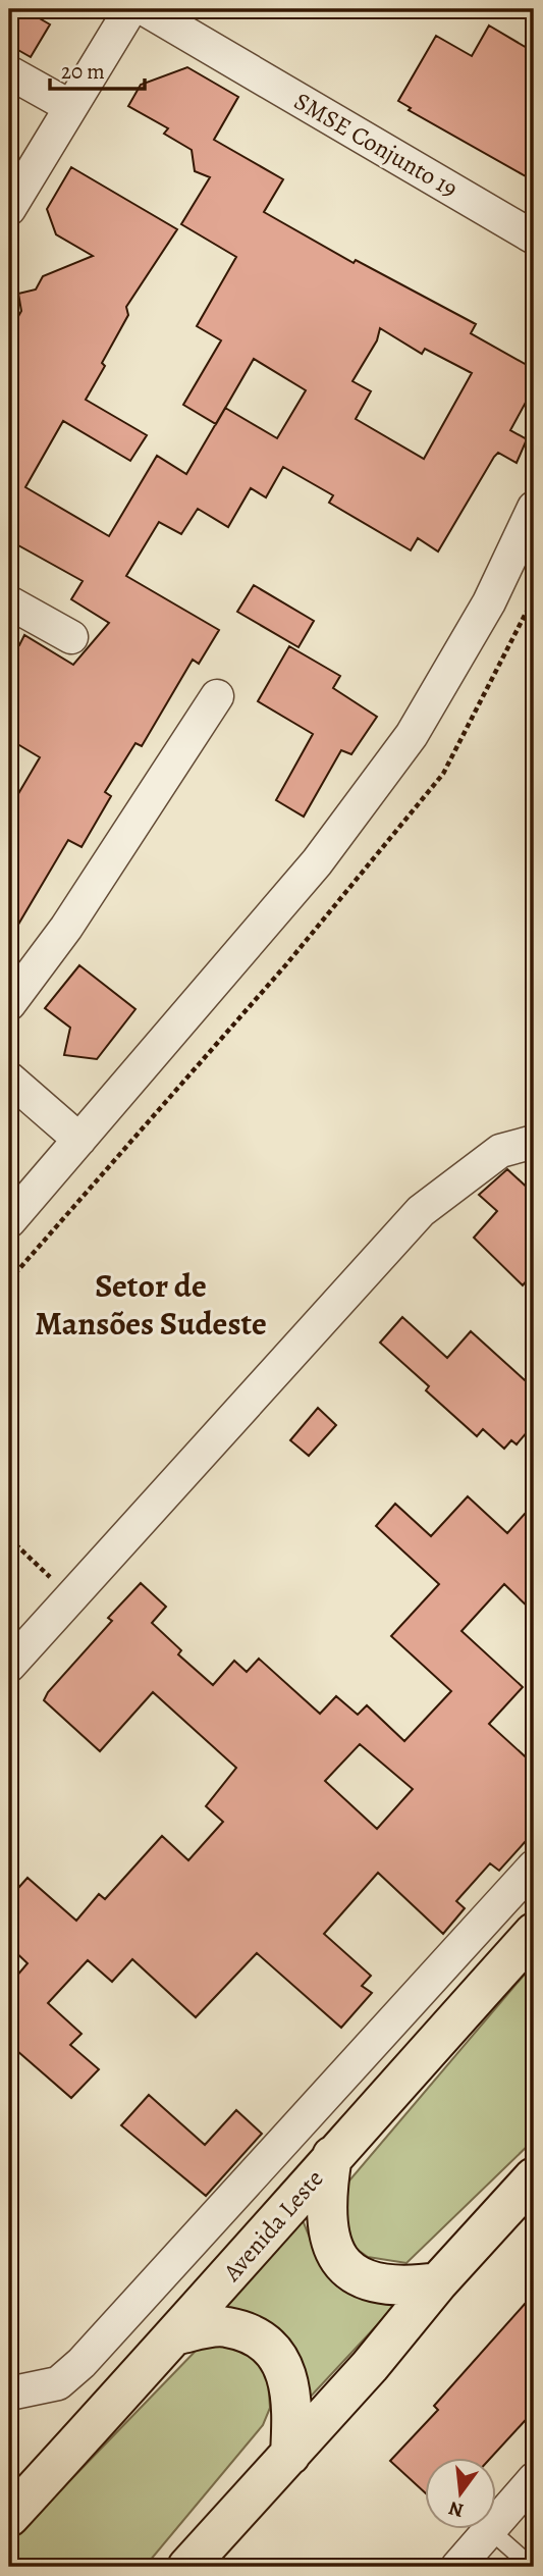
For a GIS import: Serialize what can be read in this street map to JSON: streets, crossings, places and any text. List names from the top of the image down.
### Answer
{
  "streets": {
    "main road": ["Avenida Leste"],
    "street": ["SMSE Conjunto 19"]
  },
  "districts": ["Setor de Mansões Sudeste"],
  "scale_bar": "20 m",
  "north": "bottom"
}
